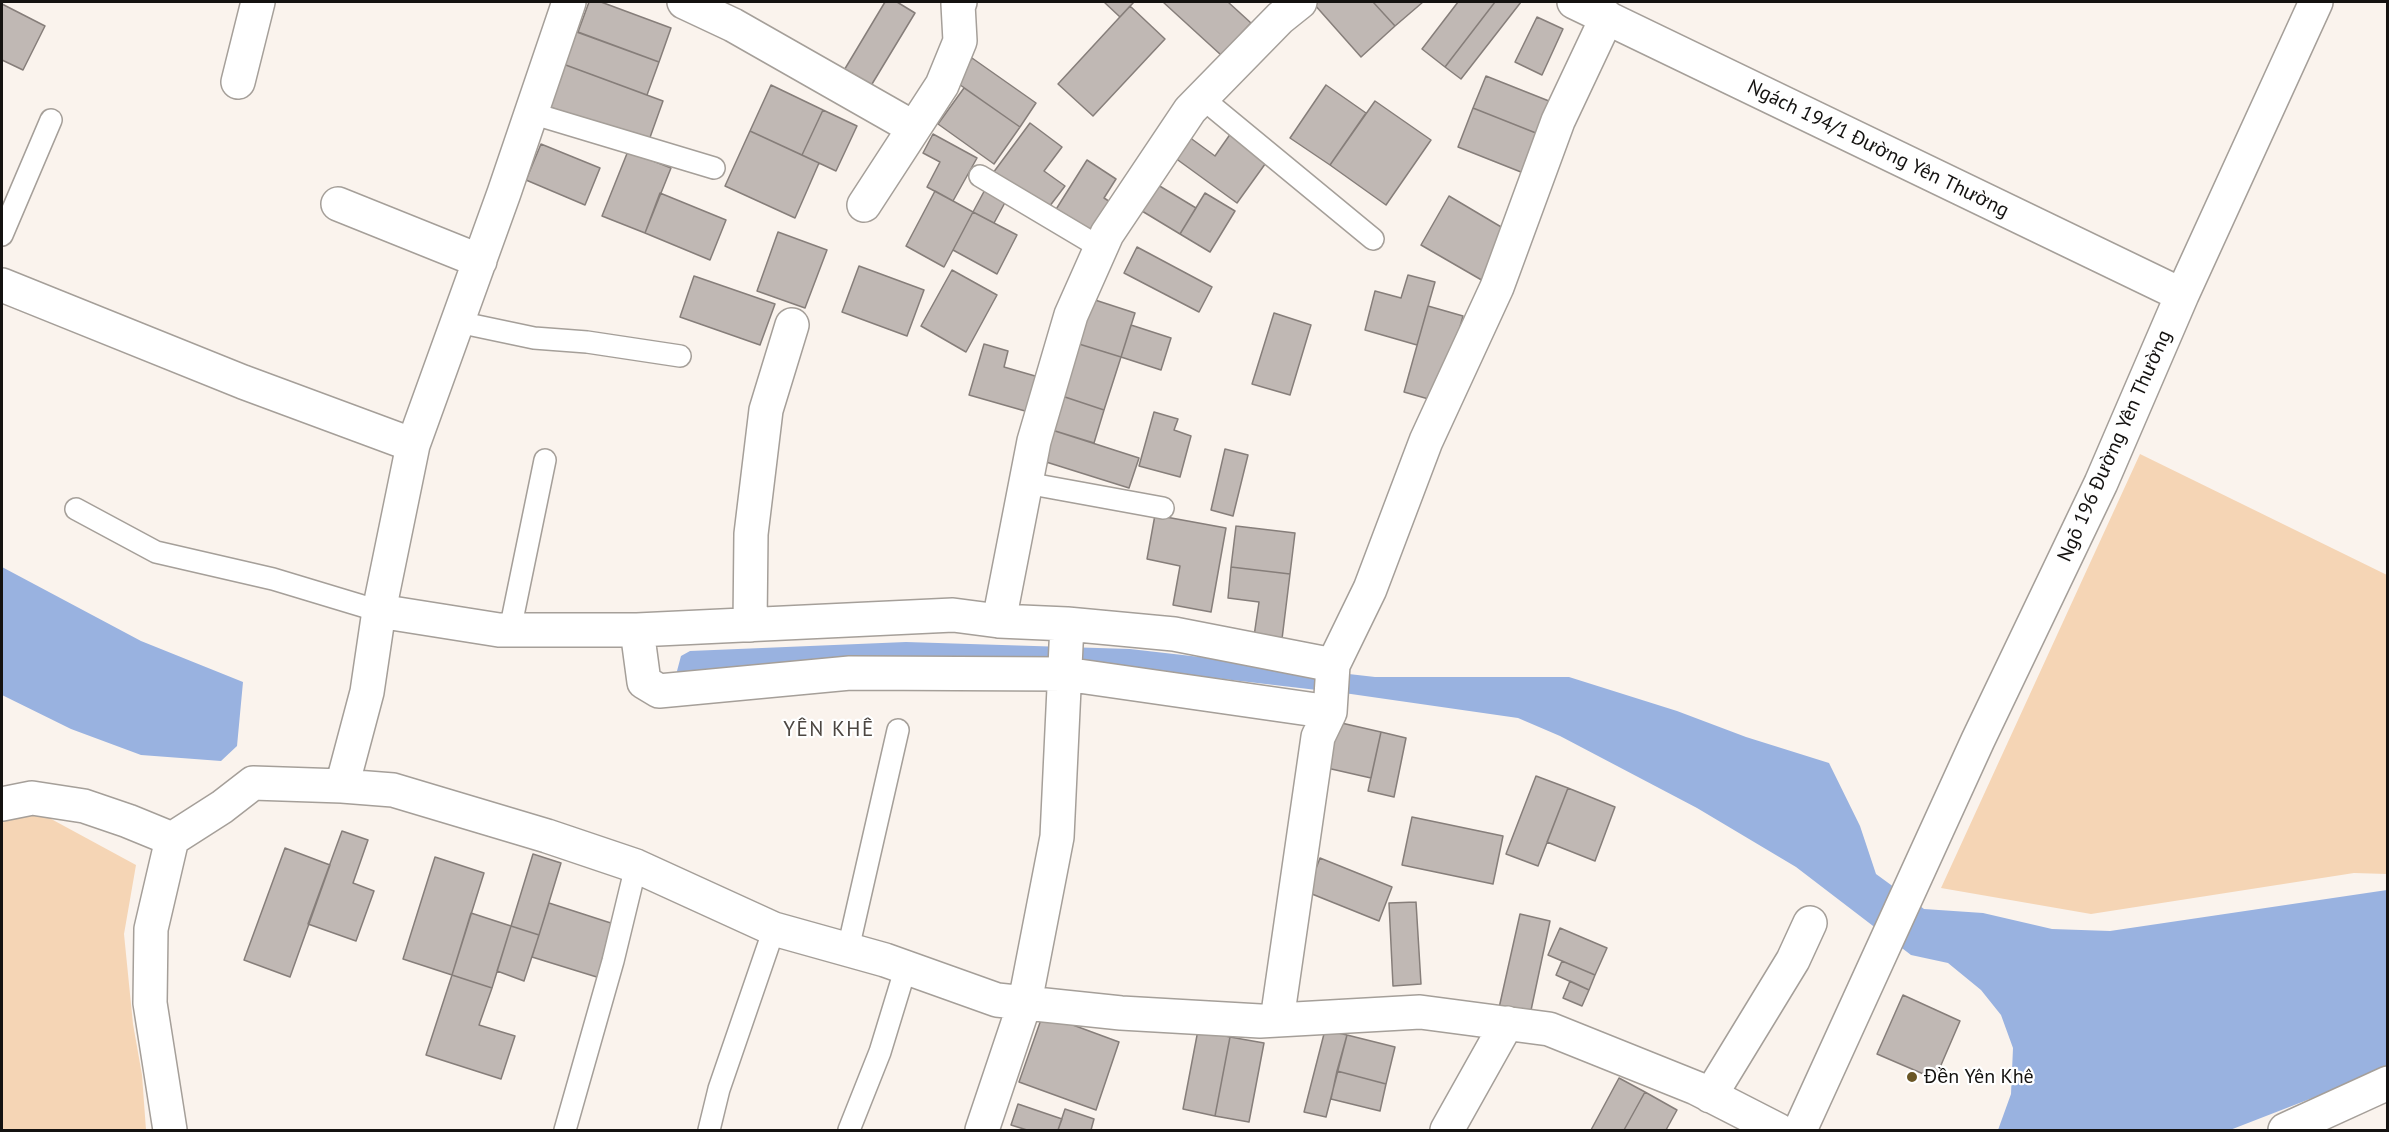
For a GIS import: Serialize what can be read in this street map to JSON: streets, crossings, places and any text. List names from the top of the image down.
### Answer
{
  "streets": {
    "street": ["Ngách 194/1 Đường Yên Thường", "Ngõ 196 Đường Yên Thường"]
  },
  "crossings": [
    ["Ngách 194/1 Đường Yên Thường", "Ngõ 196 Đường Yên Thường"]
  ],
  "districts": ["YÊN KHÊ"],
  "places": ["Đền Yên Khê"]
}
